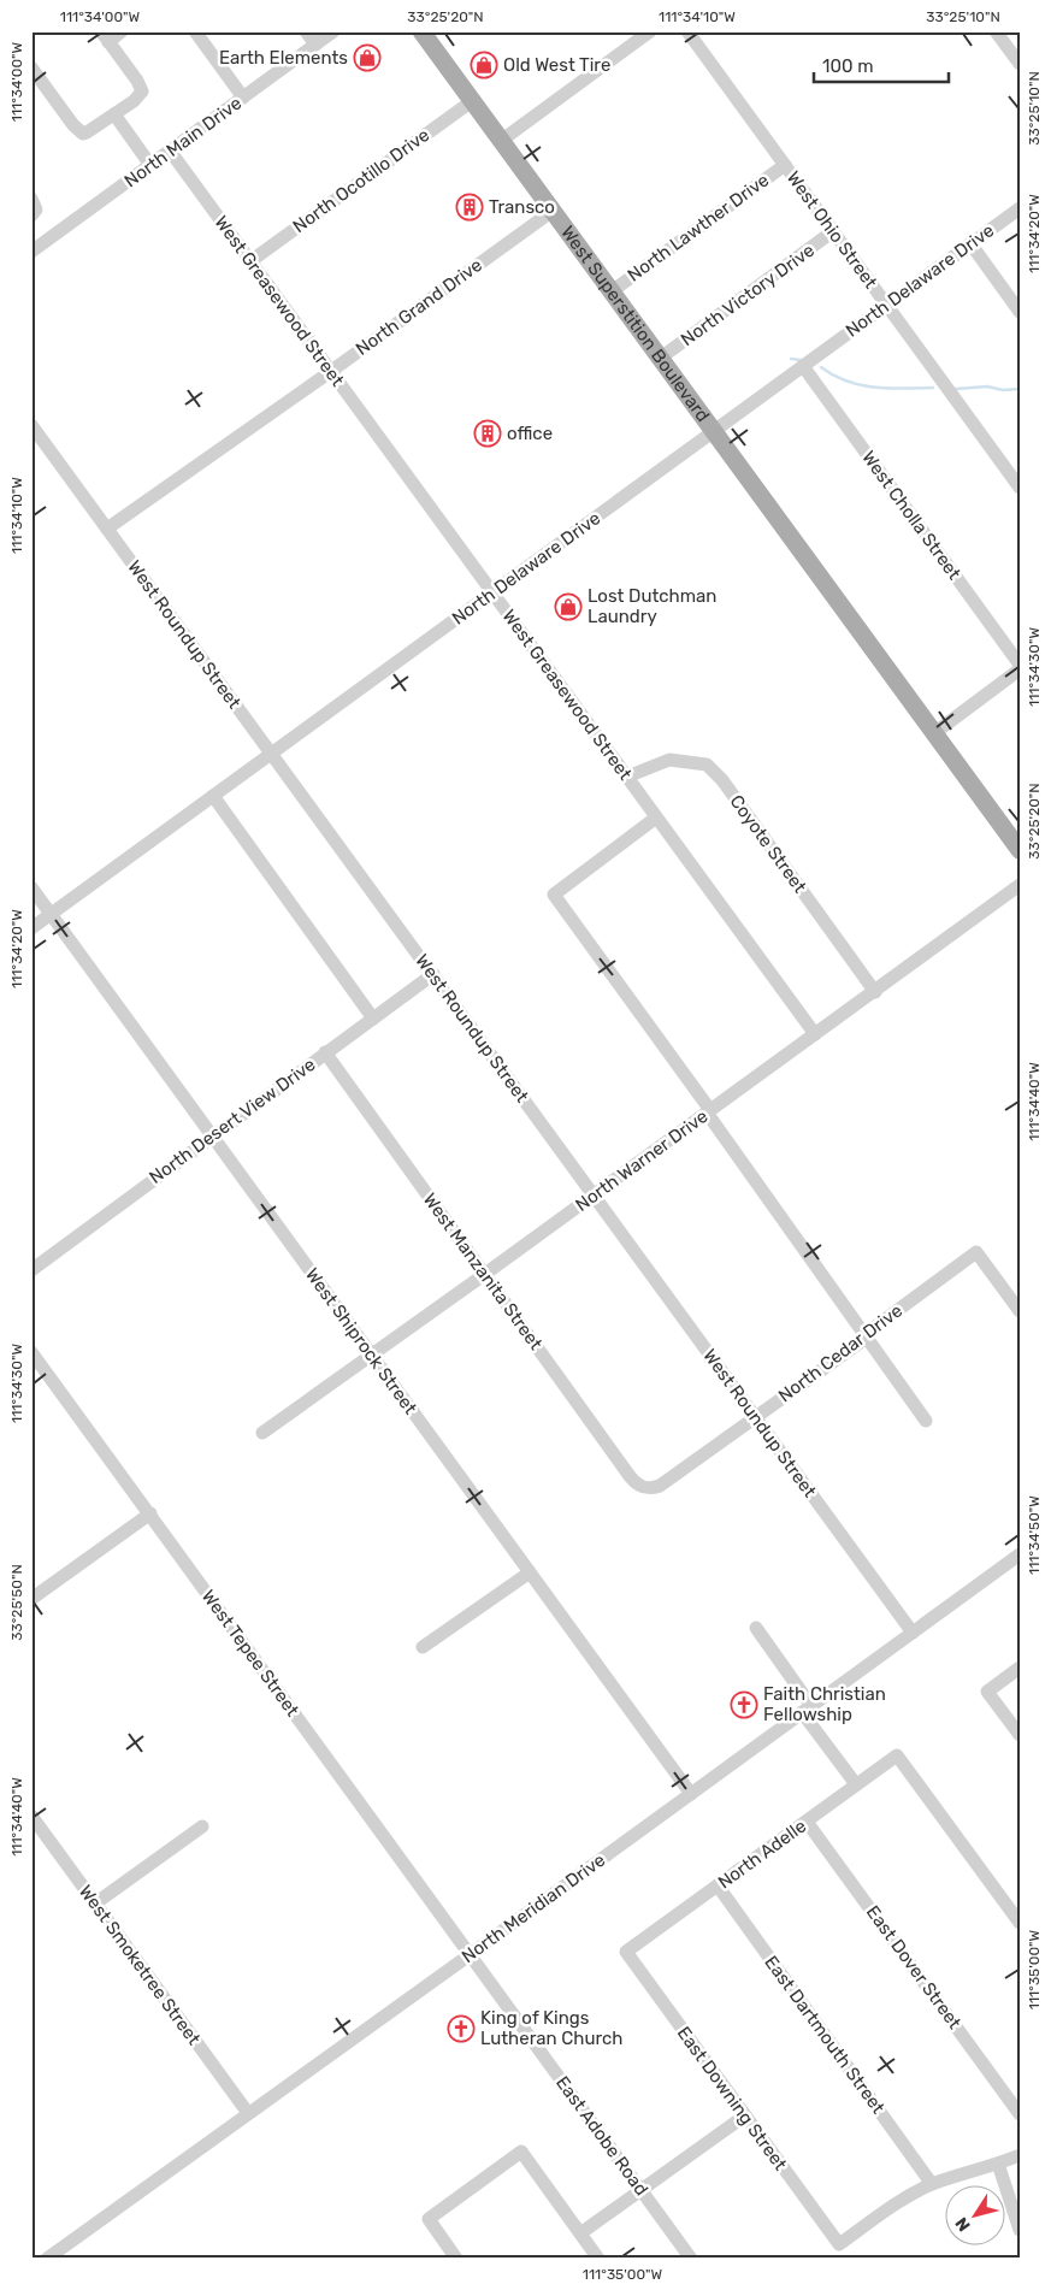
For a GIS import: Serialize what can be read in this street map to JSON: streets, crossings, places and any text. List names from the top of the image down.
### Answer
{
  "streets": {
    "main road": ["West Superstition Boulevard"],
    "street": [
      "North Main Drive",
      "North Ocotillo Drive",
      "North Lawther Drive",
      "West Ohio Street",
      "North Delaware Drive",
      "North Victory Drive",
      "West Greasewood Street",
      "North Grand Drive",
      "West Cholla Street",
      "West Roundup Street",
      "Coyote Street",
      "North Desert View Drive",
      "North Warner Drive",
      "West Manzanita Street",
      "West Shiprock Street",
      "North Cedar Drive",
      "West Tepee Street",
      "North Adelle",
      "North Meridian Drive",
      "West Smoketree Street",
      "East Dover Street",
      "East Dartmouth Street",
      "East Downing Street",
      "East Adobe Road"
    ]
  },
  "crossings": [
    ["North Main Drive", "West Greasewood Street"],
    ["North Ocotillo Drive", "West Greasewood Street"],
    ["North Ocotillo Drive", "West Superstition Boulevard"],
    ["North Lawther Drive", "West Ohio Street"],
    ["North Lawther Drive", "West Superstition Boulevard"],
    ["West Ohio Street", "North Delaware Drive"],
    ["West Ohio Street", "North Victory Drive"],
    ["North Delaware Drive", "West Greasewood Street"],
    ["North Delaware Drive", "West Superstition Boulevard"],
    ["North Delaware Drive", "West Cholla Street"],
    ["North Delaware Drive", "West Roundup Street"],
    ["North Delaware Drive", "West Shiprock Street"],
    ["North Victory Drive", "West Superstition Boulevard"],
    ["West Greasewood Street", "North Grand Drive"],
    ["West Greasewood Street", "Coyote Street"],
    ["West Greasewood Street", "North Warner Drive"],
    ["North Grand Drive", "West Superstition Boulevard"],
    ["North Grand Drive", "West Roundup Street"],
    ["West Roundup Street", "North Desert View Drive"],
    ["West Roundup Street", "North Warner Drive"],
    ["West Roundup Street", "North Cedar Drive"],
    ["West Roundup Street", "North Meridian Drive"],
    ["Coyote Street", "North Warner Drive"],
    ["North Desert View Drive", "West Manzanita Street"],
    ["North Desert View Drive", "West Shiprock Street"],
    ["North Warner Drive", "West Manzanita Street"],
    ["North Warner Drive", "West Shiprock Street"],
    ["West Manzanita Street", "North Cedar Drive"],
    ["West Shiprock Street", "North Meridian Drive"],
    ["West Tepee Street", "North Meridian Drive"],
    ["West Tepee Street", "East Adobe Road"],
    ["North Adelle", "East Dover Street"],
    ["North Adelle", "East Dartmouth Street"],
    ["North Adelle", "East Downing Street"],
    ["North Meridian Drive", "West Smoketree Street"],
    ["North Meridian Drive", "East Adobe Road"],
    ["East Dartmouth Street", "East Downing Street"]
  ],
  "places": {
    "shop": ["Earth Elements", "Old West Tire", "Lost Dutchman Laundry"],
    "building": ["Transco", "office"],
    "church": ["Faith Christian Fellowship", "King of Kings Lutheran Church"]
  },
  "scale_bar": "100 m",
  "north": "bottom left",
  "coordinates": [
    "111°34'00\"W",
    "33°25'20\"N",
    "111°34'10\"W",
    "33°25'10\"N",
    "111°34'20\"W",
    "111°34'30\"W",
    "111°34'40\"W",
    "111°34'50\"W",
    "33°25'50\"N",
    "111°35'00\"W"
  ]
}
